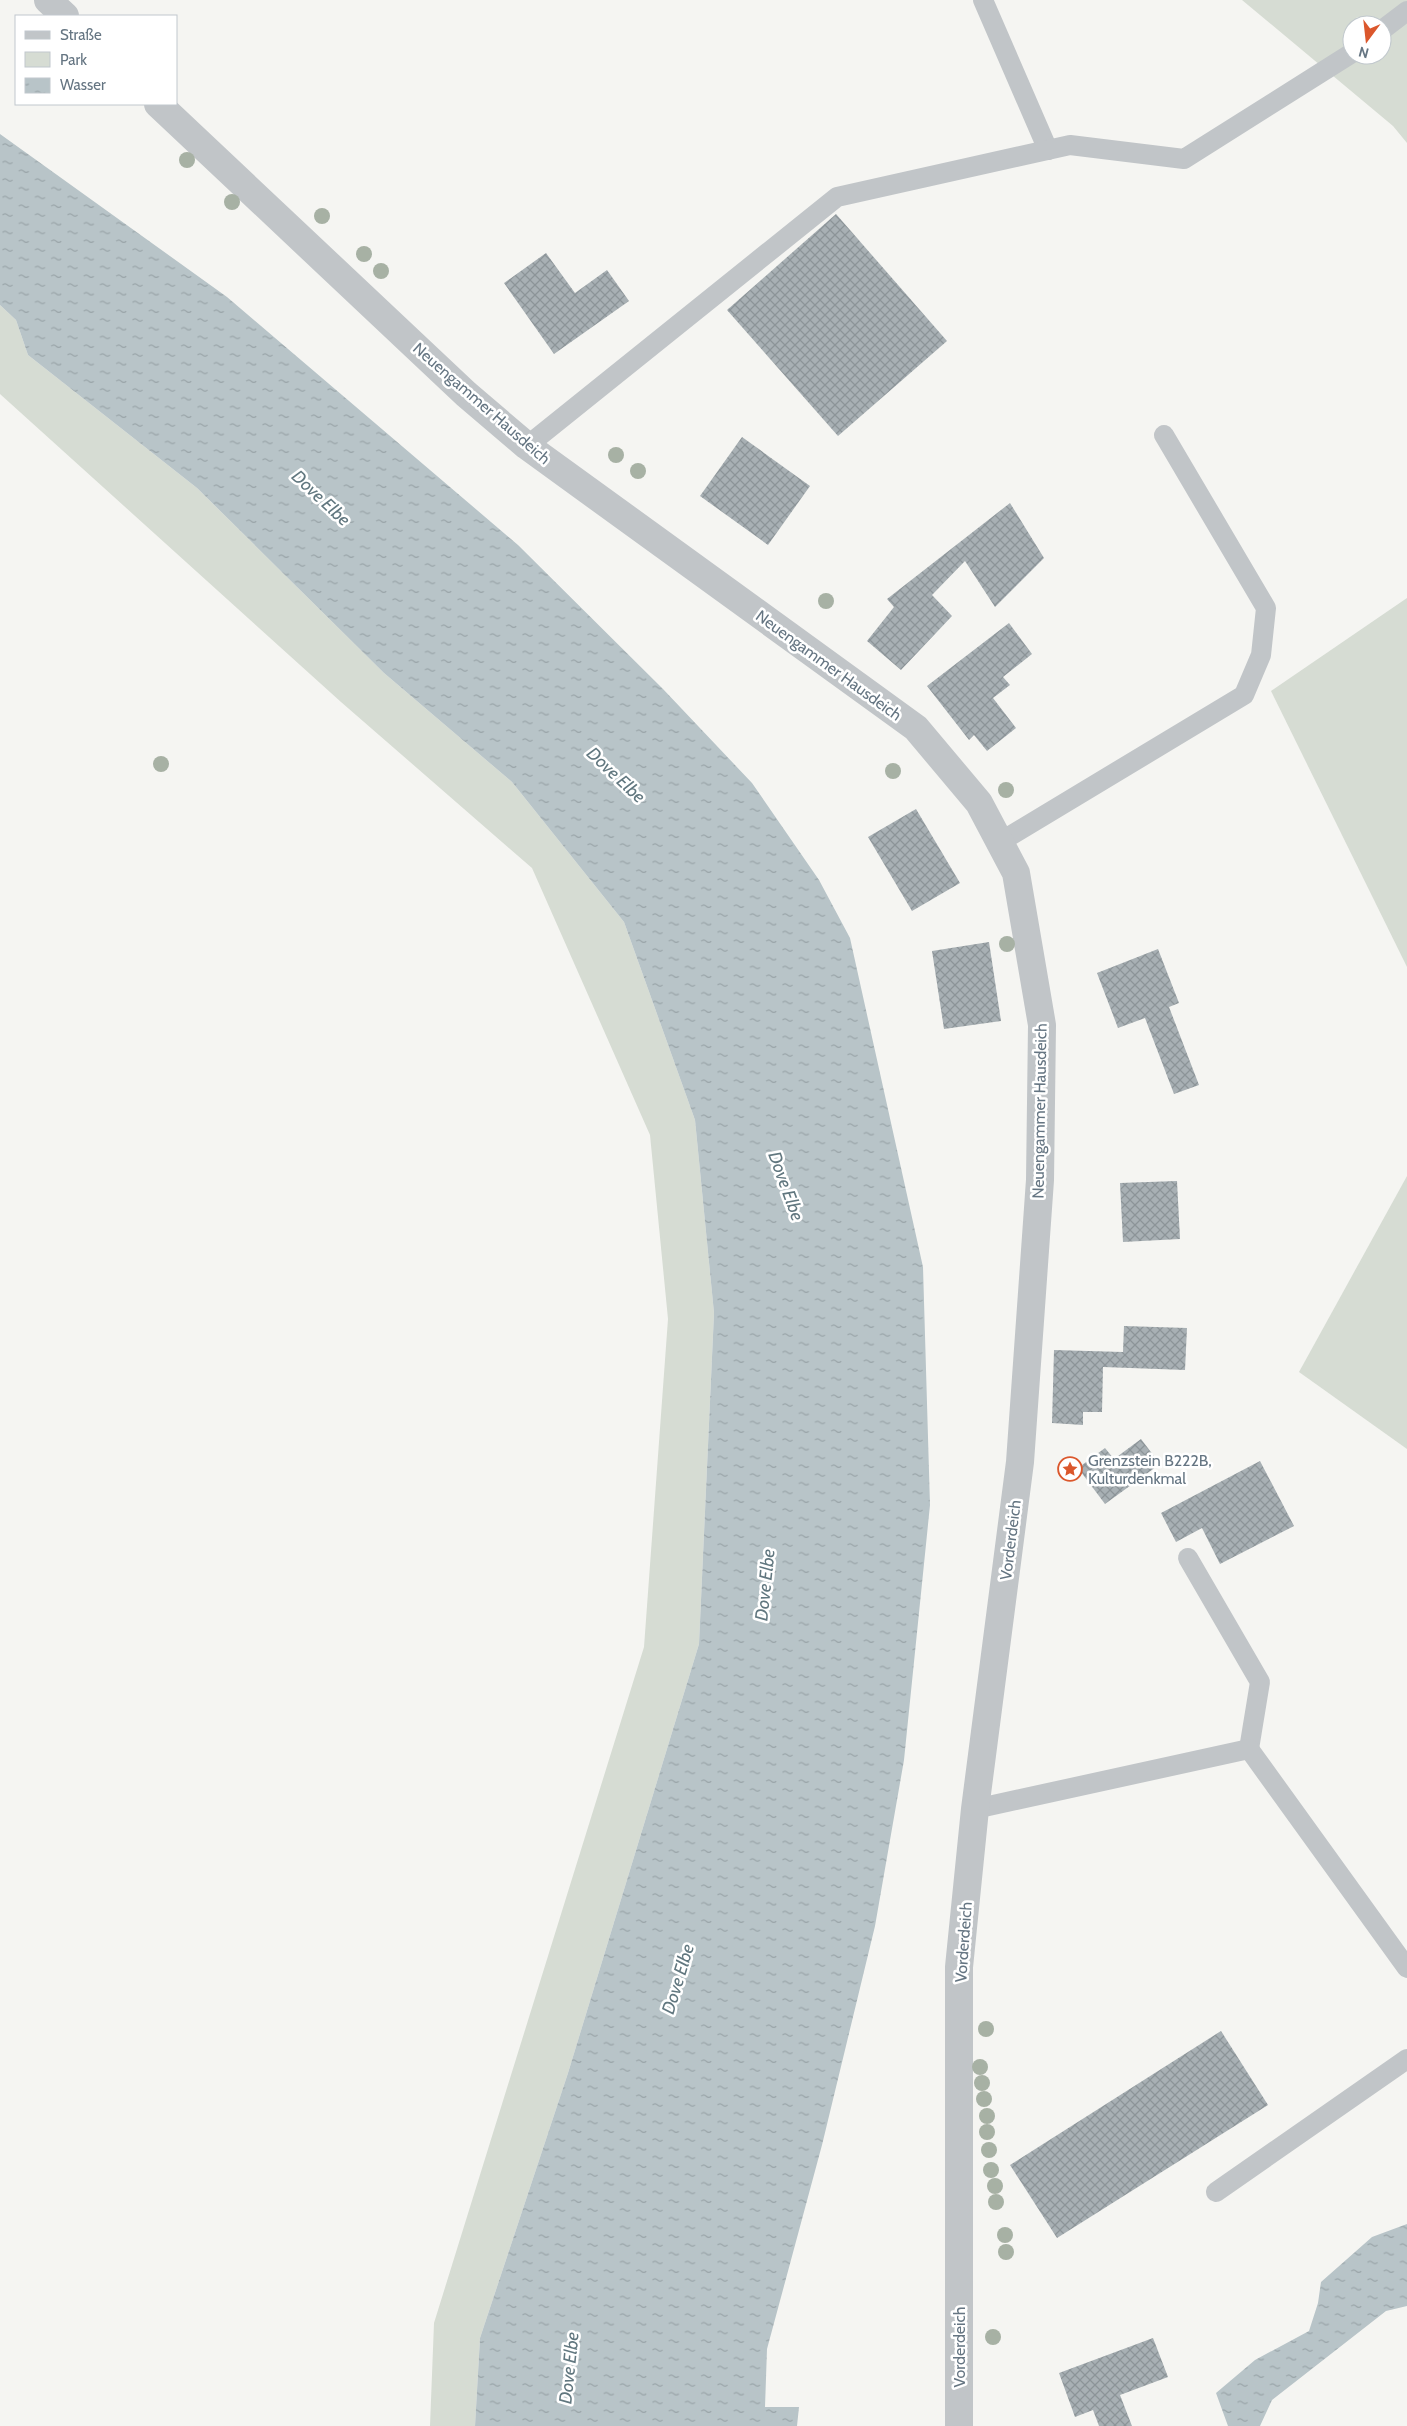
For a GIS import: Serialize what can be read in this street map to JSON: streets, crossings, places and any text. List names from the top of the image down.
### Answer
{
  "streets": {
    "street": ["Neuengammer Hausdeich", "Vorderdeich"]
  },
  "crossings": [
    ["Neuengammer Hausdeich", "Vorderdeich"]
  ],
  "water": ["Dove Elbe"],
  "places": {
    "place": ["Grenzstein B222B, Kulturdenkmal"]
  },
  "legend": ["Straße", "Park", "Wasser"],
  "north": "bottom"
}
